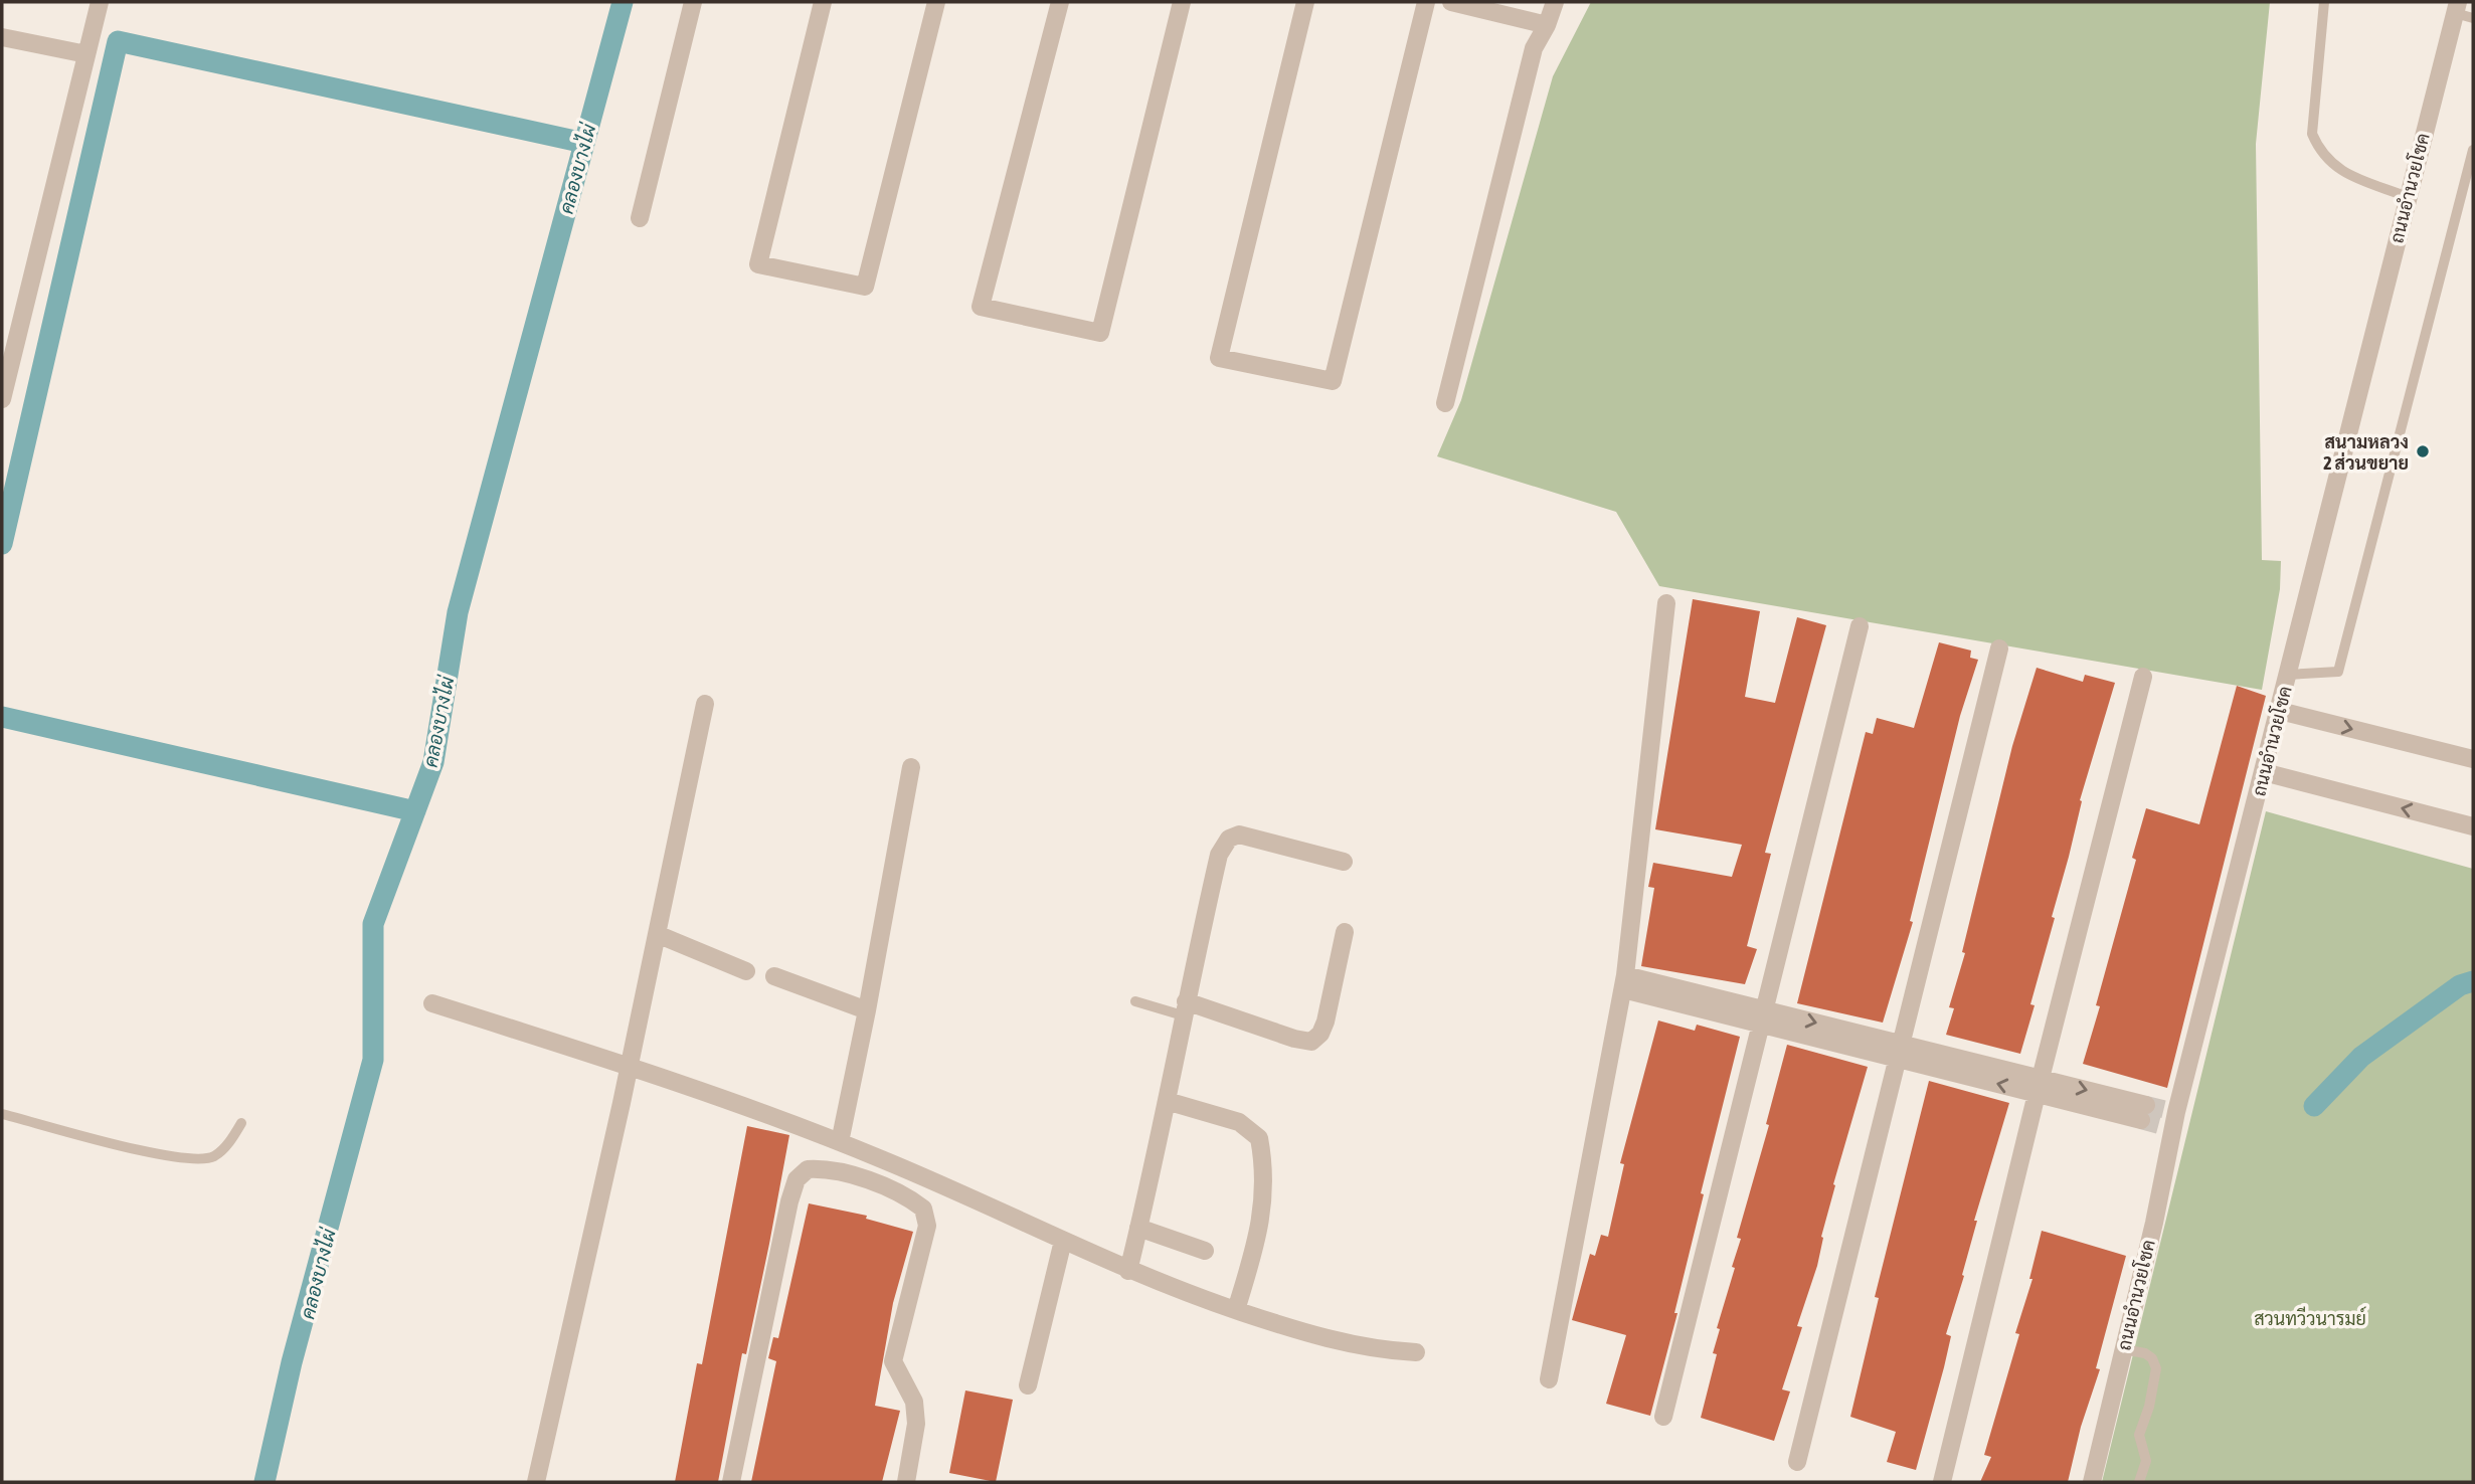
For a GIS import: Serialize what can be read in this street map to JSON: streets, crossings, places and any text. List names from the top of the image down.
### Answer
{
  "streets": {
    "street": ["ถนนอำนวยโชค"]
  },
  "water": ["คลองบางไผ่"],
  "parks": ["สวนทวีวนารมย์"],
  "places": ["สนามหลวง 2 ส่วนขยาย"]
}
